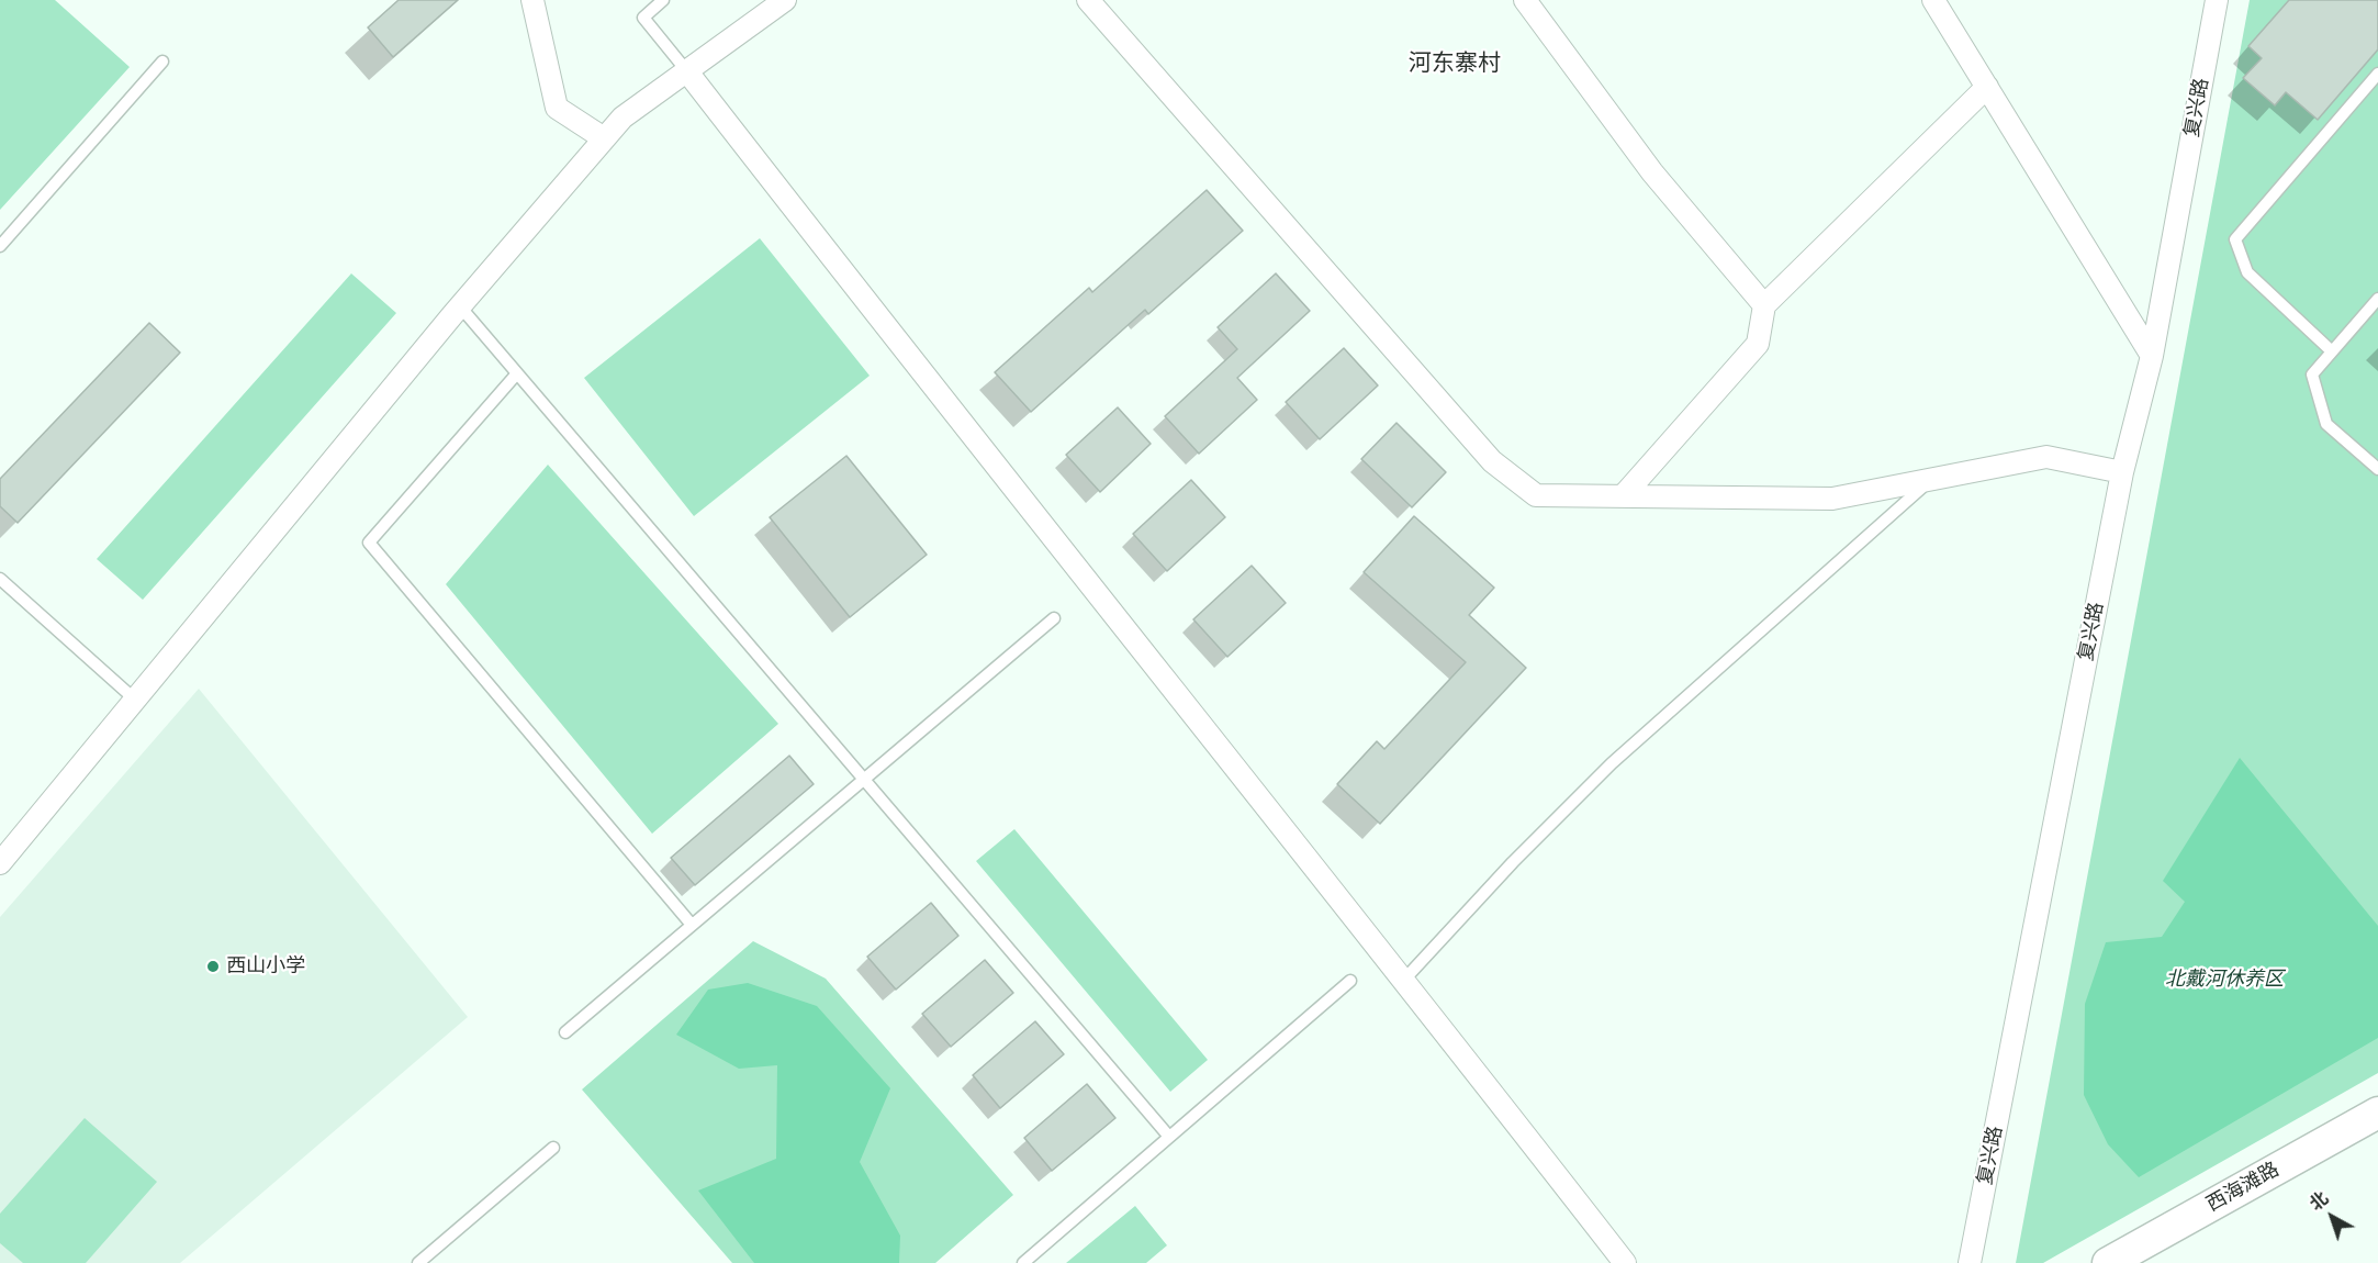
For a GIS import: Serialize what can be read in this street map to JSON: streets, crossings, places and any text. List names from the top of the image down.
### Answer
{
  "streets": {
    "main road": ["西海滩路"],
    "street": ["复兴路"]
  },
  "districts": ["河东寨村"],
  "parks": ["北戴河休养区"],
  "places": ["西山小学"],
  "north": "top left"
}
